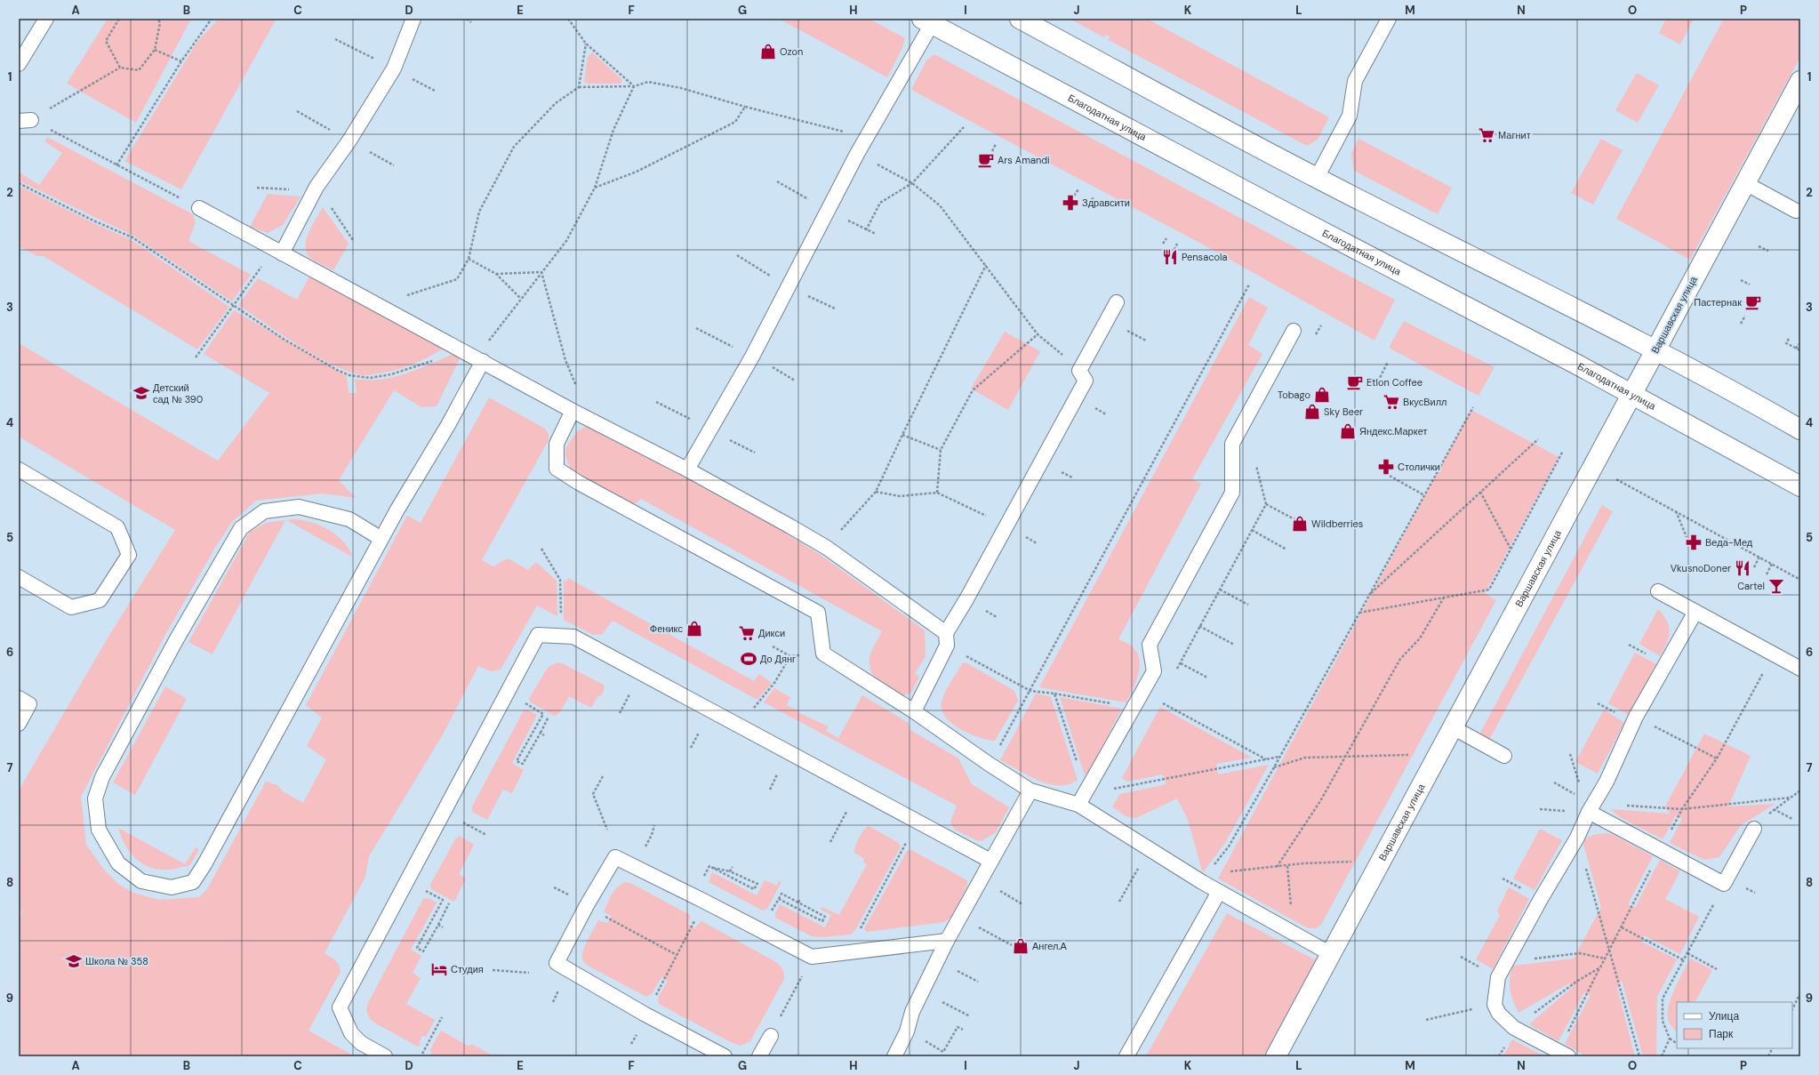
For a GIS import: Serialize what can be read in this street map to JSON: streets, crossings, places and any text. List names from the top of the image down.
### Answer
{
  "streets": {
    "main road": ["Благодатная улица", "Варшавская улица"]
  },
  "crossings": [
    ["Благодатная улица", "Варшавская улица"]
  ],
  "places": {
    "shop": [
      "Ozon",
      "Tobago",
      "Sky Beer",
      "Яндекс.Маркет",
      "Wildberries",
      "Феникс",
      "Ангел.А"
    ],
    "supermarket": ["Магнит", "ВкусВилл", "Дикси"],
    "cafe": ["Ars Amandi", "Пастернак", "Etlon Coffee"],
    "pharmacy": ["Здравсити", "Столички", "Веда-Мед"],
    "restaurant": ["Pensacola", "VkusnoDoner"],
    "school or university": ["Детский сад № 390", "Школа № 358"],
    "bar": ["Cartel"],
    "sports": ["До Дянг"],
    "hotel": ["Студия"]
  },
  "legend": ["Улица", "Парк"],
  "grid": {
    "columns": [
      "A",
      "B",
      "C",
      "D",
      "E",
      "F",
      "G",
      "H",
      "I",
      "J",
      "K",
      "L",
      "M",
      "N",
      "O",
      "P"
    ],
    "rows": [
      "1",
      "2",
      "3",
      "4",
      "5",
      "6",
      "7",
      "8",
      "9"
    ]
  }
}
